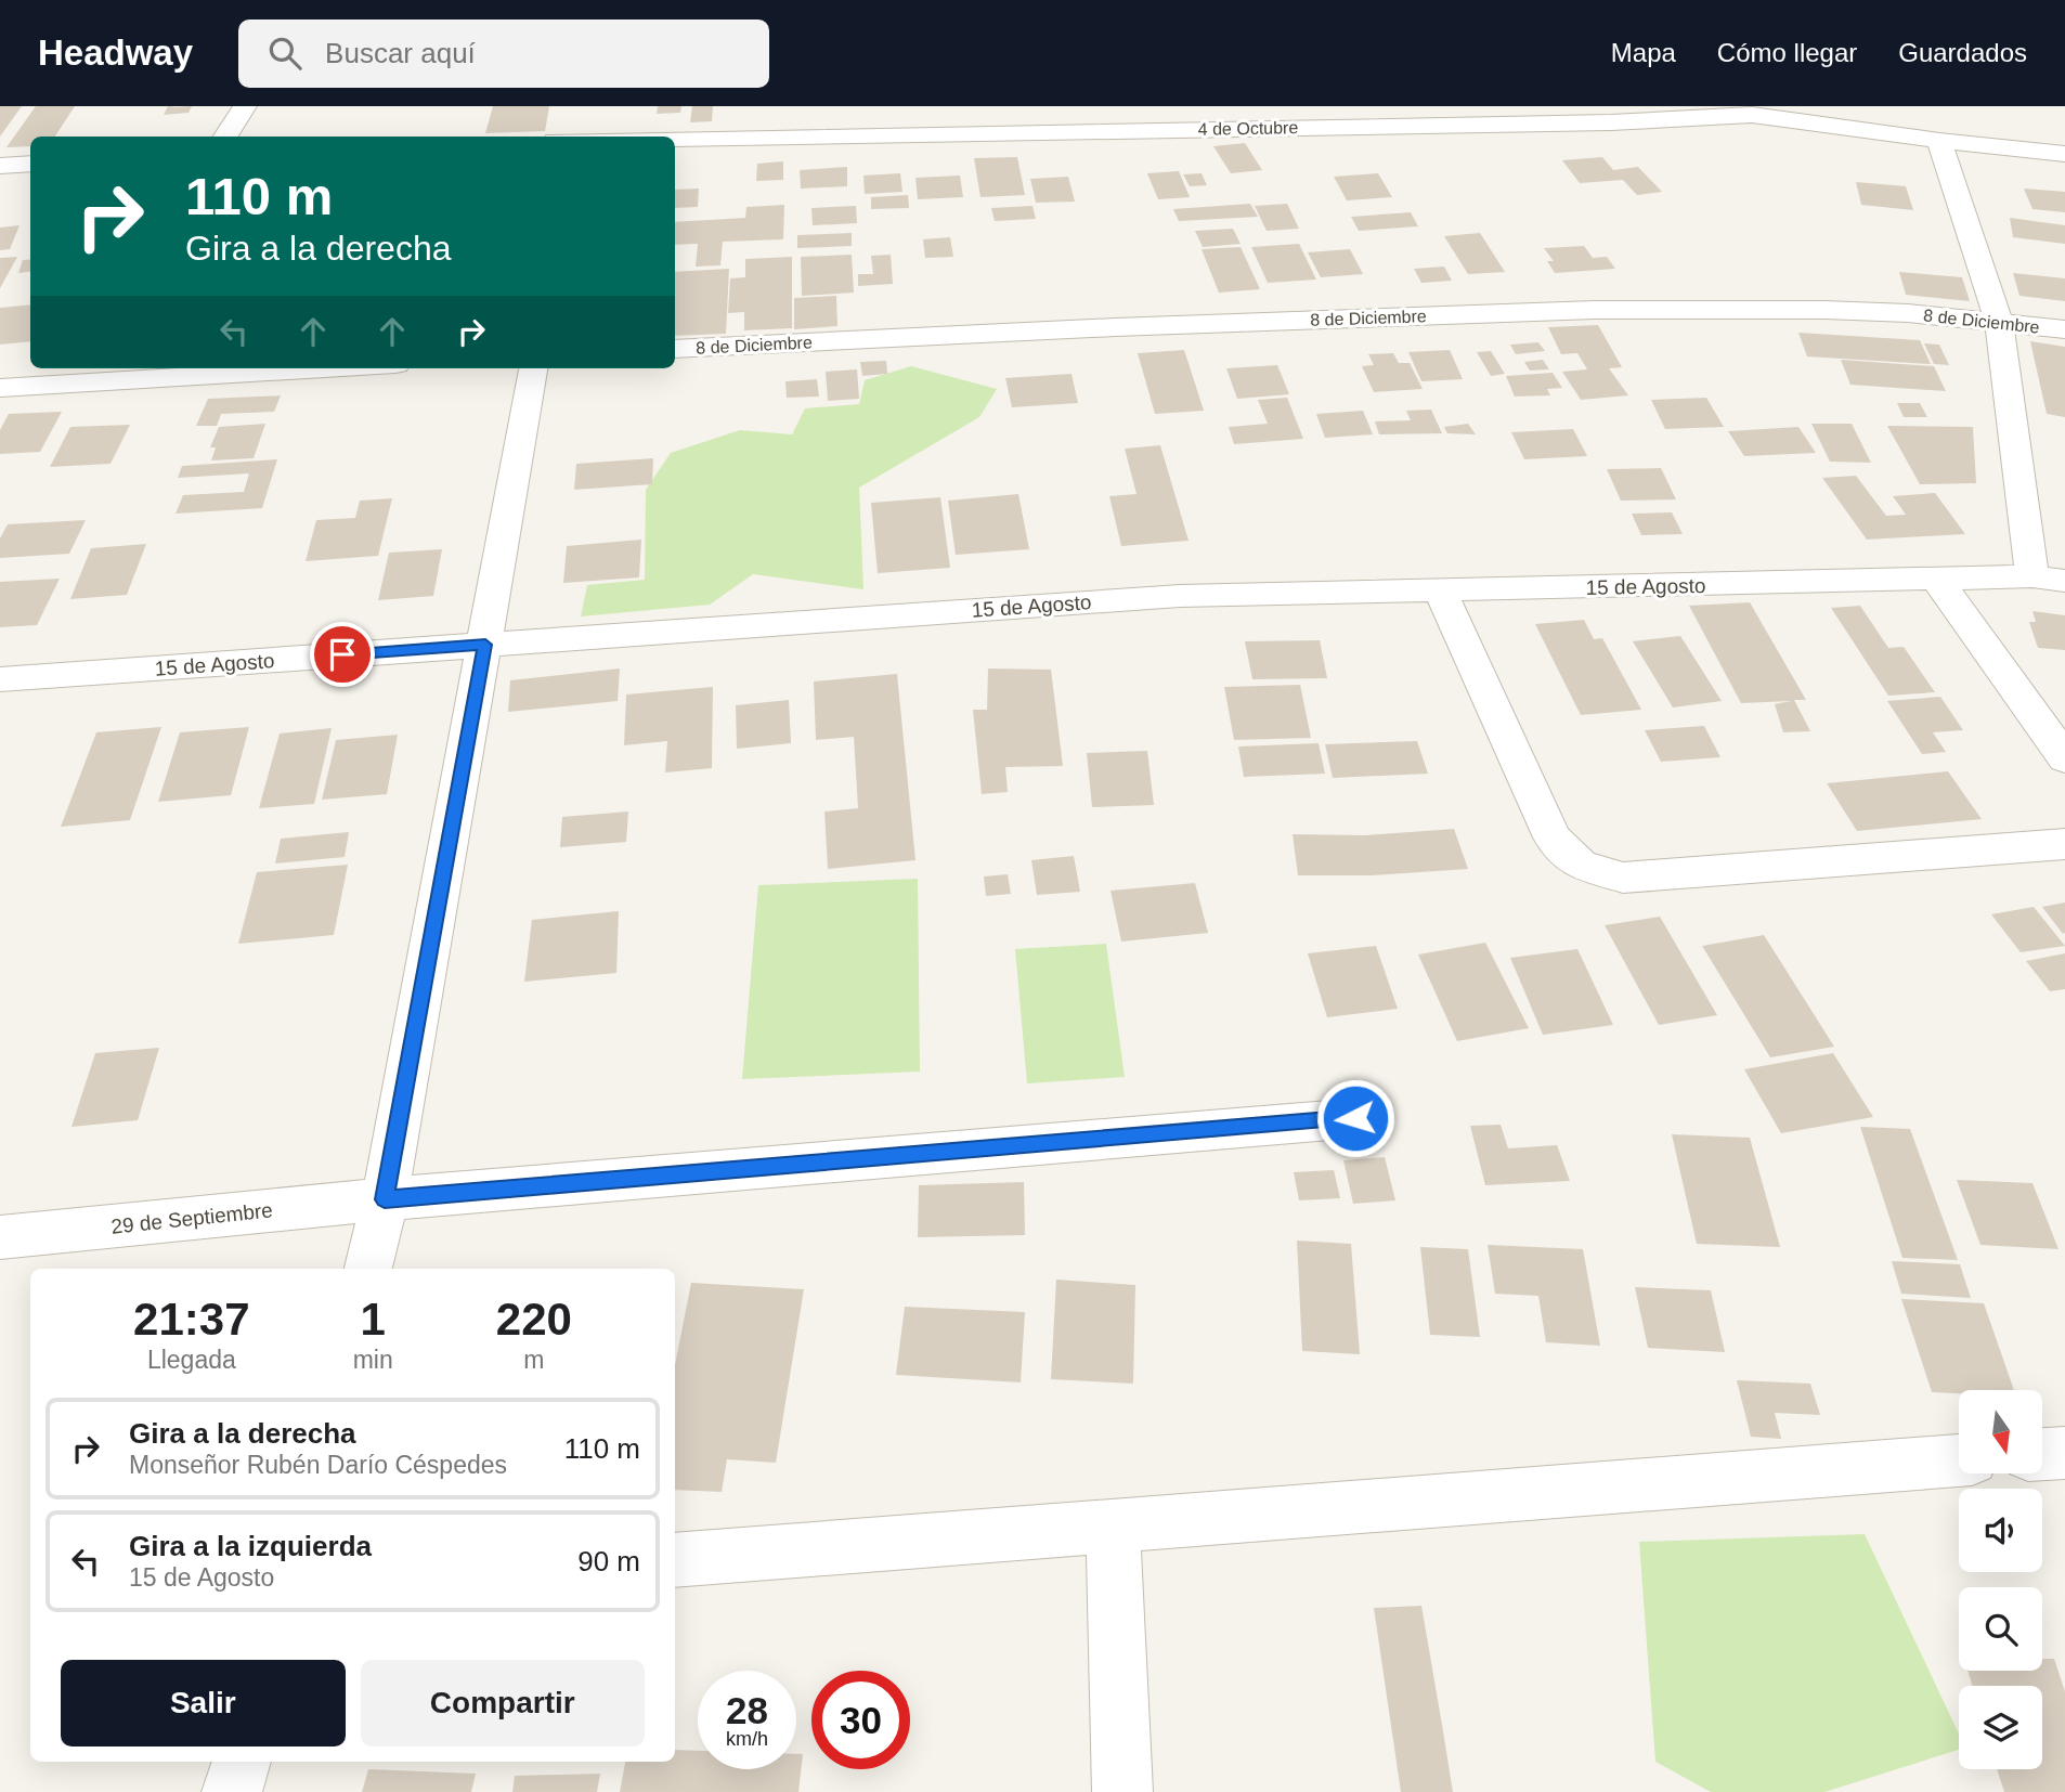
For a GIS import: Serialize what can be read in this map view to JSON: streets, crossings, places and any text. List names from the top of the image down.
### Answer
{
  "streets": {
    "street": [
      "4 de Octubre",
      "8 de Diciembre",
      "15 de Agosto",
      "29 de Septiembre"
    ]
  },
  "north": "bottom",
  "page": {
    "header": "Headway",
    "search": "Buscar aquí",
    "nav": ["Mapa", "Cómo llegar", "Guardados"],
    "turn": ["110 m", "Gira a la derecha"],
    "eta": [
      "21:37",
      "Llegada",
      "1",
      "min",
      "220",
      "m"
    ],
    "list": [
      {
        "name": "Gira a la derecha",
        "note": "Monseñor Rubén Darío Céspedes",
        "value": "110 m"
      },
      {
        "name": "Gira a la izquierda",
        "note": "15 de Agosto",
        "value": "90 m"
      }
    ],
    "buttons": ["Salir", "Compartir"],
    "speed": "28 km/h",
    "limit": "30"
  }
}
